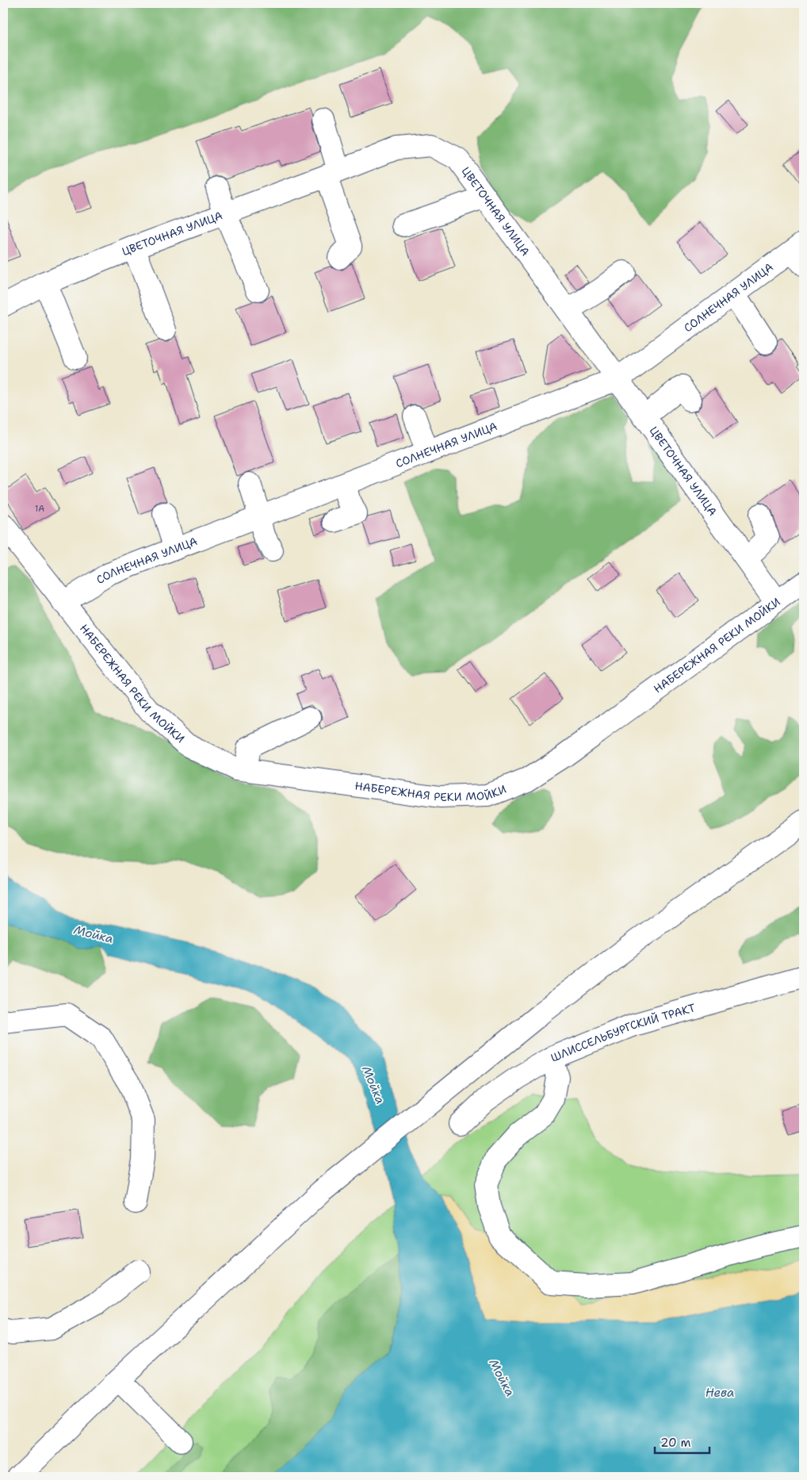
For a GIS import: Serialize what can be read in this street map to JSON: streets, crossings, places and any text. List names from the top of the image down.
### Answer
{
  "streets": {
    "street": [
      "ЦВЕТОЧНАЯ УЛИЦА",
      "СОЛНЕЧНАЯ УЛИЦА",
      "НАБЕРЕЖНАЯ РЕКИ МОЙКИ",
      "ШЛИССЕЛЬБУРГСКИЙ ТРАКТ"
    ]
  },
  "crossings": [
    ["ЦВЕТОЧНАЯ УЛИЦА", "СОЛНЕЧНАЯ УЛИЦА"],
    ["ЦВЕТОЧНАЯ УЛИЦА", "НАБЕРЕЖНАЯ РЕКИ МОЙКИ"],
    ["СОЛНЕЧНАЯ УЛИЦА", "НАБЕРЕЖНАЯ РЕКИ МОЙКИ"]
  ],
  "water": ["Мойка", "Нева"],
  "house_numbers": ["1А"],
  "scale_bar": "20 m"
}
